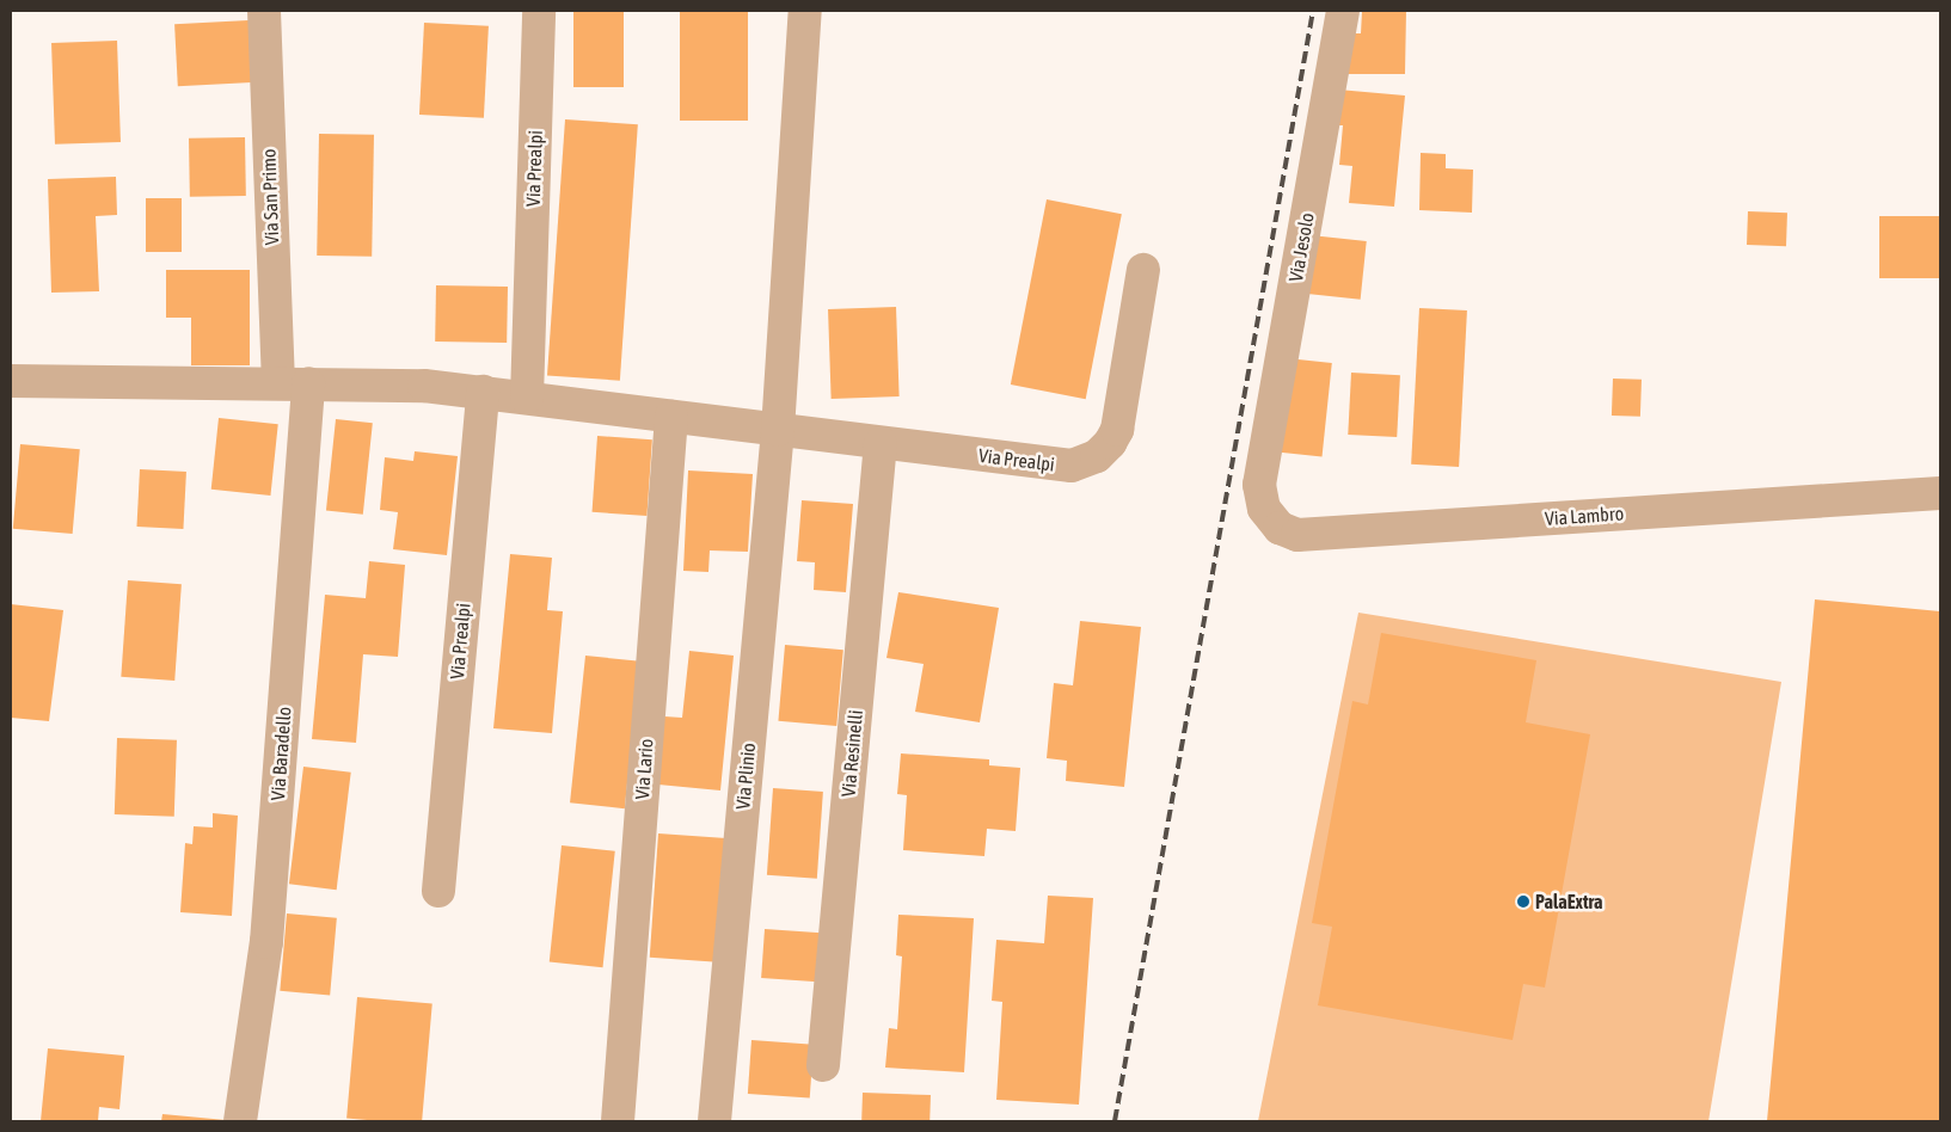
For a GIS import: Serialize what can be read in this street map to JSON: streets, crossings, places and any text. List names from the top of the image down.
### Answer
{
  "streets": {
    "street": [
      "Via Prealpi",
      "Via San Primo",
      "Via Jesolo",
      "Via Lambro",
      "Via Baradello",
      "Via Resinelli",
      "Via Lario",
      "Via Plinio"
    ]
  },
  "crossings": [
    ["Via Prealpi", "Via San Primo"],
    ["Via Prealpi", "Via Baradello"],
    ["Via Prealpi", "Via Resinelli"],
    ["Via Prealpi", "Via Lario"],
    ["Via Prealpi", "Via Plinio"],
    ["Via San Primo", "Via Baradello"],
    ["Via Jesolo", "Via Lambro"]
  ],
  "places": ["PalaExtra"]
}
